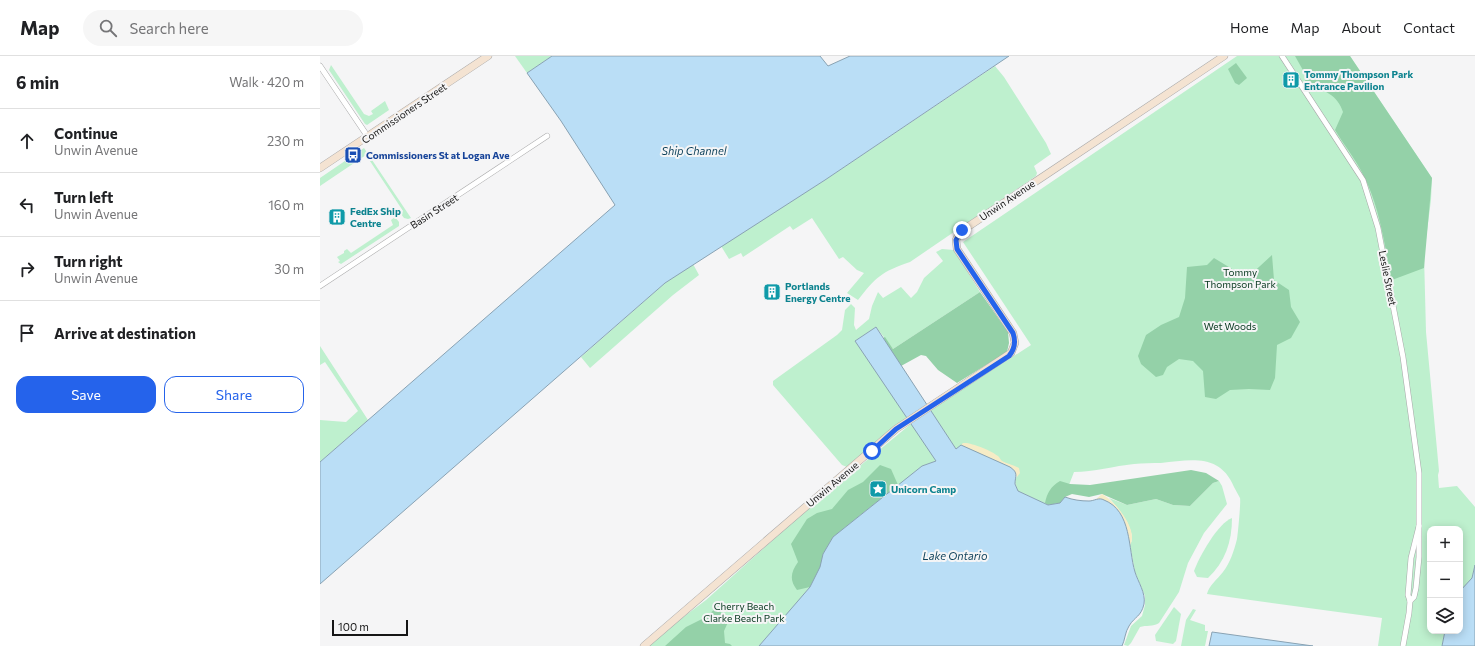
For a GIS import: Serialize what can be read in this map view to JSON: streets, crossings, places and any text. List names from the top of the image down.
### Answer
{
  "streets": {
    "street": [
      "Commissioners Street",
      "Unwin Avenue",
      "Basin Street",
      "Leslie Street"
    ]
  },
  "water": ["Ship Channel", "Lake Ontario"],
  "parks": ["Tommy Thompson Park", "Wet Woods", "Cherry Beach Clarke Beach Park"],
  "places": {
    "building": ["Tommy Thompson Park Entrance Pavilion", "FedEx Ship Centre", "Portlands Energy Centre"],
    "bus stop": ["Commissioners St at Logan Ave"],
    "place": ["Unicorn Camp"]
  },
  "scale_bar": "100 m",
  "page": {
    "header": "Map",
    "search": "Search here",
    "nav": [
      "Home",
      "Map",
      "About",
      "Contact"
    ],
    "heading": ["6 min", "Walk · 420 m"],
    "list": [
      ["Continue", "Unwin Avenue", "230 m"],
      ["Turn left", "Unwin Avenue", "160 m"],
      ["Turn right", "Unwin Avenue", "30 m"],
      "Arrive at destination"
    ],
    "buttons": ["Save", "Share"],
    "map_buttons": ["+", "−"],
    "scale": "100 m"
  }
}
